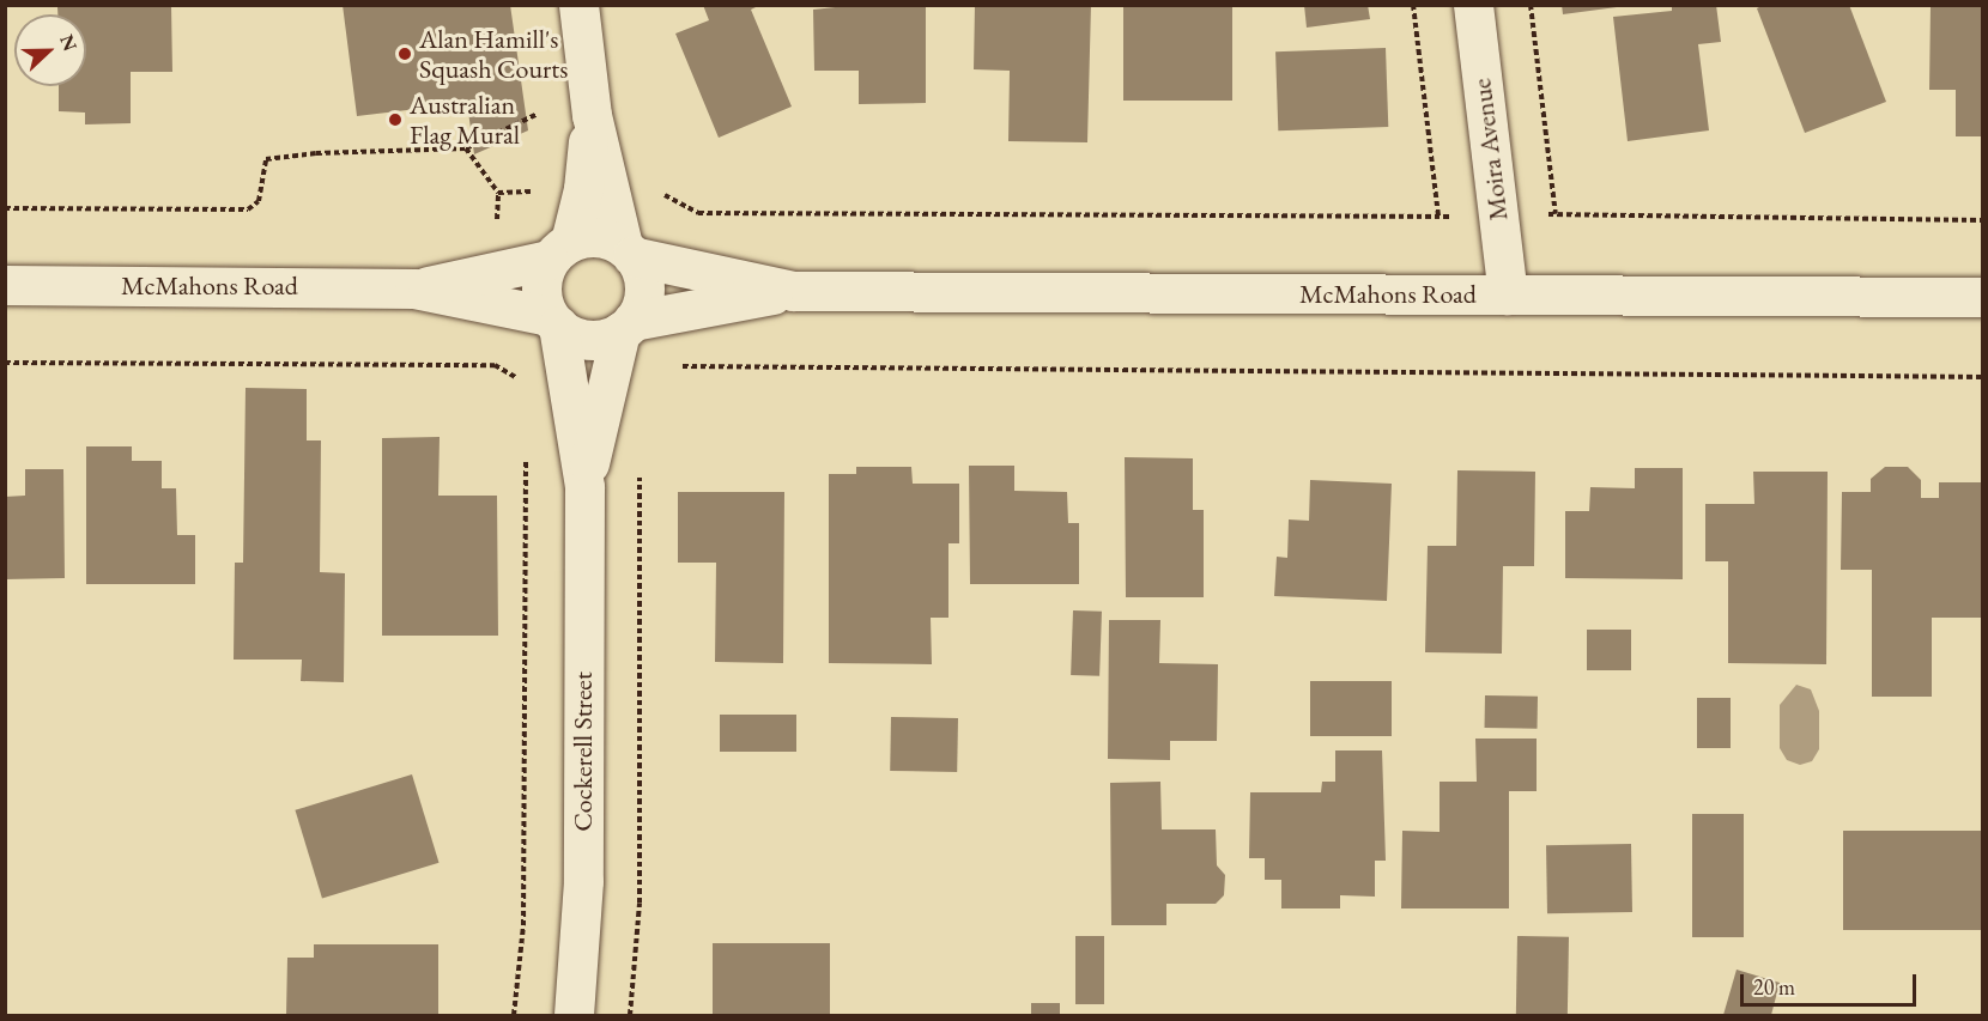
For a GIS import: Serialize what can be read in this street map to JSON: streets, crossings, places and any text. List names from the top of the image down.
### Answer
{
  "streets": {
    "street": ["Moira Avenue", "McMahons Road", "Cockerell Street"]
  },
  "crossings": [
    ["Moira Avenue", "McMahons Road"],
    ["McMahons Road", "Cockerell Street"]
  ],
  "places": ["Alan Hamill's Squash Courts", "Australian Flag Mural"],
  "scale_bar": "20 m",
  "north": "right"
}
